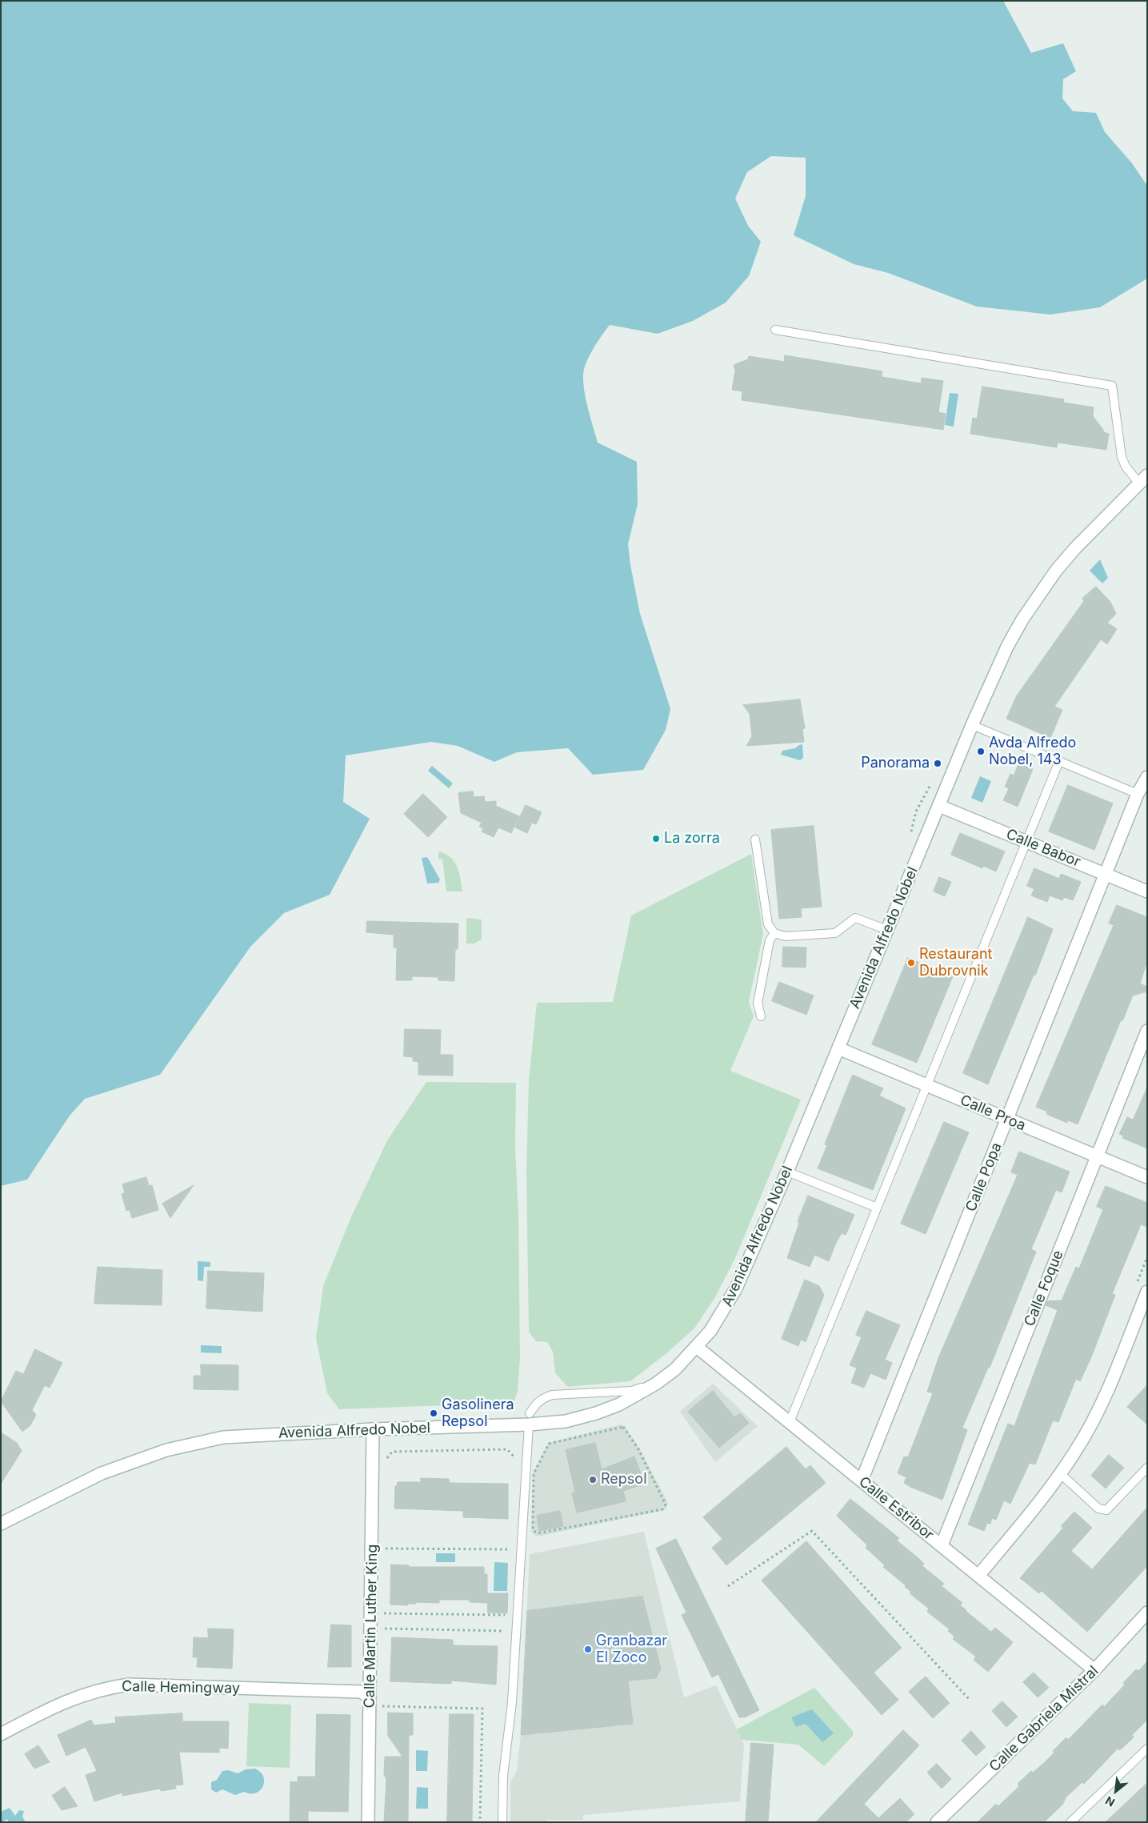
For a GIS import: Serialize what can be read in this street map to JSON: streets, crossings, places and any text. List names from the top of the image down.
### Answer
{
  "streets": {
    "street": [
      "Calle Babor",
      "Avenida Alfredo Nobel",
      "Calle Proa",
      "Calle Popa",
      "Calle Foque",
      "Calle Estribor",
      "Calle Martin Luther King",
      "Calle Hemingway",
      "Calle Gabriela Mistral"
    ]
  },
  "crossings": [
    ["Calle Babor", "Avenida Alfredo Nobel"],
    ["Calle Babor", "Calle Popa"],
    ["Avenida Alfredo Nobel", "Calle Proa"],
    ["Avenida Alfredo Nobel", "Calle Estribor"],
    ["Avenida Alfredo Nobel", "Calle Martin Luther King"],
    ["Calle Proa", "Calle Popa"],
    ["Calle Proa", "Calle Foque"],
    ["Calle Popa", "Calle Estribor"],
    ["Calle Foque", "Calle Estribor"],
    ["Calle Estribor", "Calle Gabriela Mistral"],
    ["Calle Martin Luther King", "Calle Hemingway"]
  ],
  "places": [
    "Avda Alfredo Nobel, 143",
    "Panorama",
    "La zorra",
    "Restaurant Dubrovnik",
    "Gasolinera Repsol",
    "Repsol",
    "Granbazar El Zoco"
  ],
  "north": "bottom left"
}
